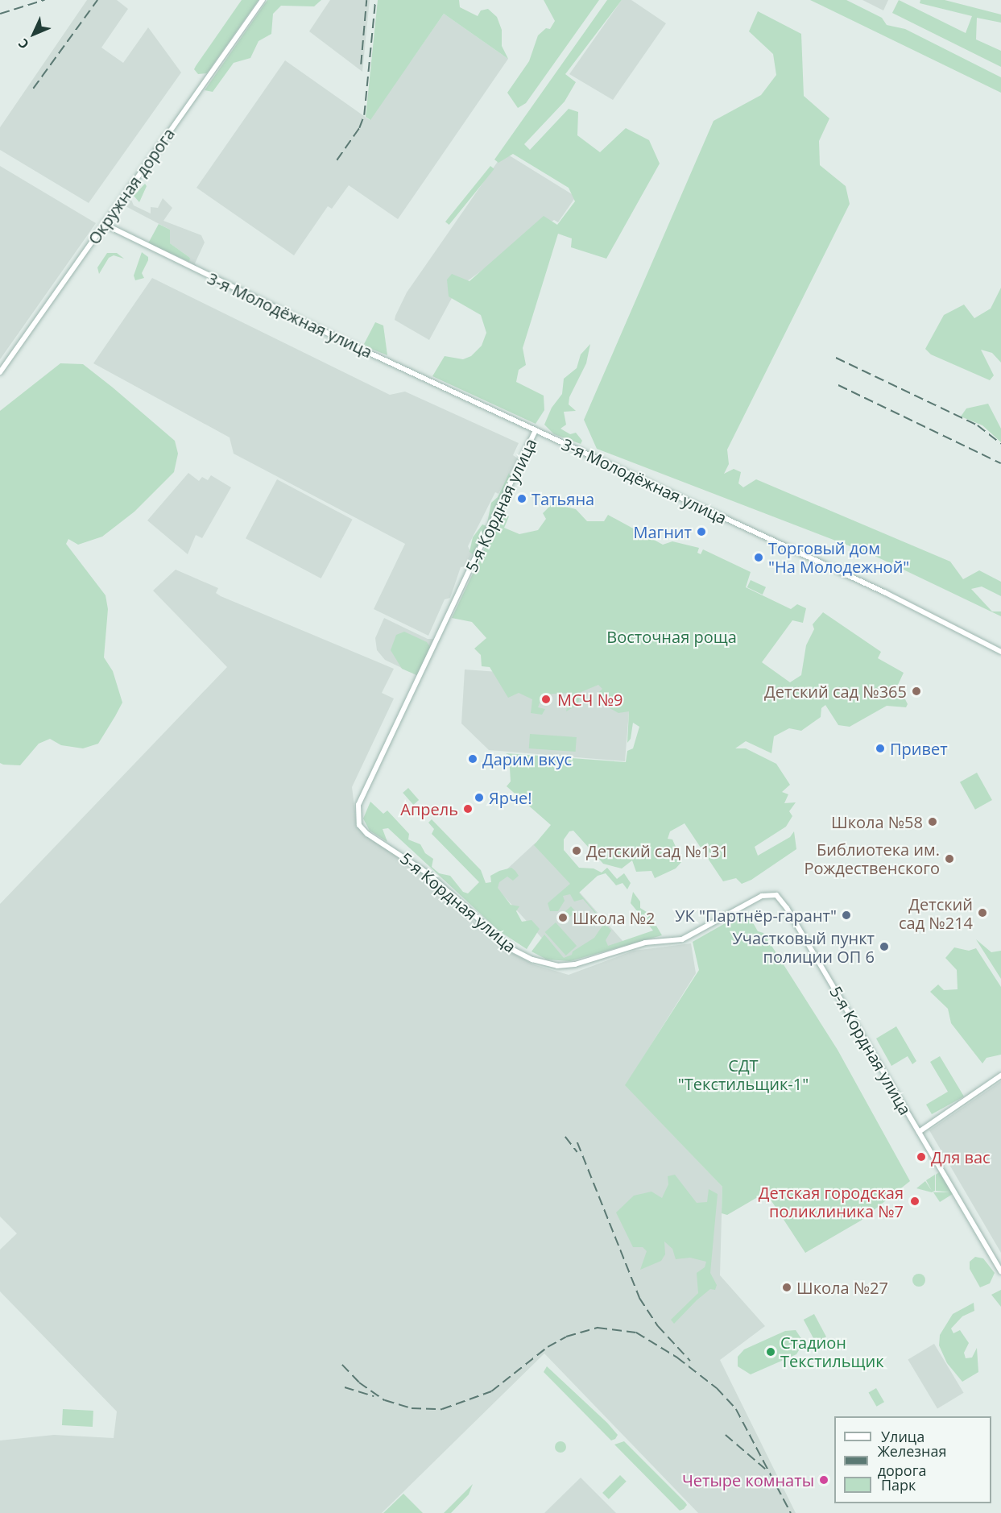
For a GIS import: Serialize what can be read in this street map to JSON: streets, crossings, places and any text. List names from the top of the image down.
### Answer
{
  "streets": {
    "main road": ["Окружная дорога", "3-я Молодёжная улица", "5-я Кордная улица"]
  },
  "crossings": [
    ["Окружная дорога", "3-я Молодёжная улица"],
    ["3-я Молодёжная улица", "5-я Кордная улица"]
  ],
  "parks": ["Восточная роща", "СДТ \"Текстильщик-1\""],
  "places": [
    "Татьяна",
    "Магнит",
    "Торговый дом \"На Молодежной\"",
    "Детский сад №365",
    "МСЧ №9",
    "Привет",
    "Дарим вкус",
    "Ярче!",
    "Апрель",
    "Школа №58",
    "Детский сад №131",
    "Библиотека им. Рождественского",
    "Детский сад №214",
    "УК \"Партнёр-гарант\"",
    "Школа №2",
    "Участковый пункт полиции ОП 6",
    "Для вас",
    "Детская городская поликлиника №7",
    "Школа №27",
    "Стадион Текстильщик",
    "Четыре комнаты"
  ],
  "legend": ["Улица", "Железная дорога", "Парк"],
  "north": "bottom left"
}
